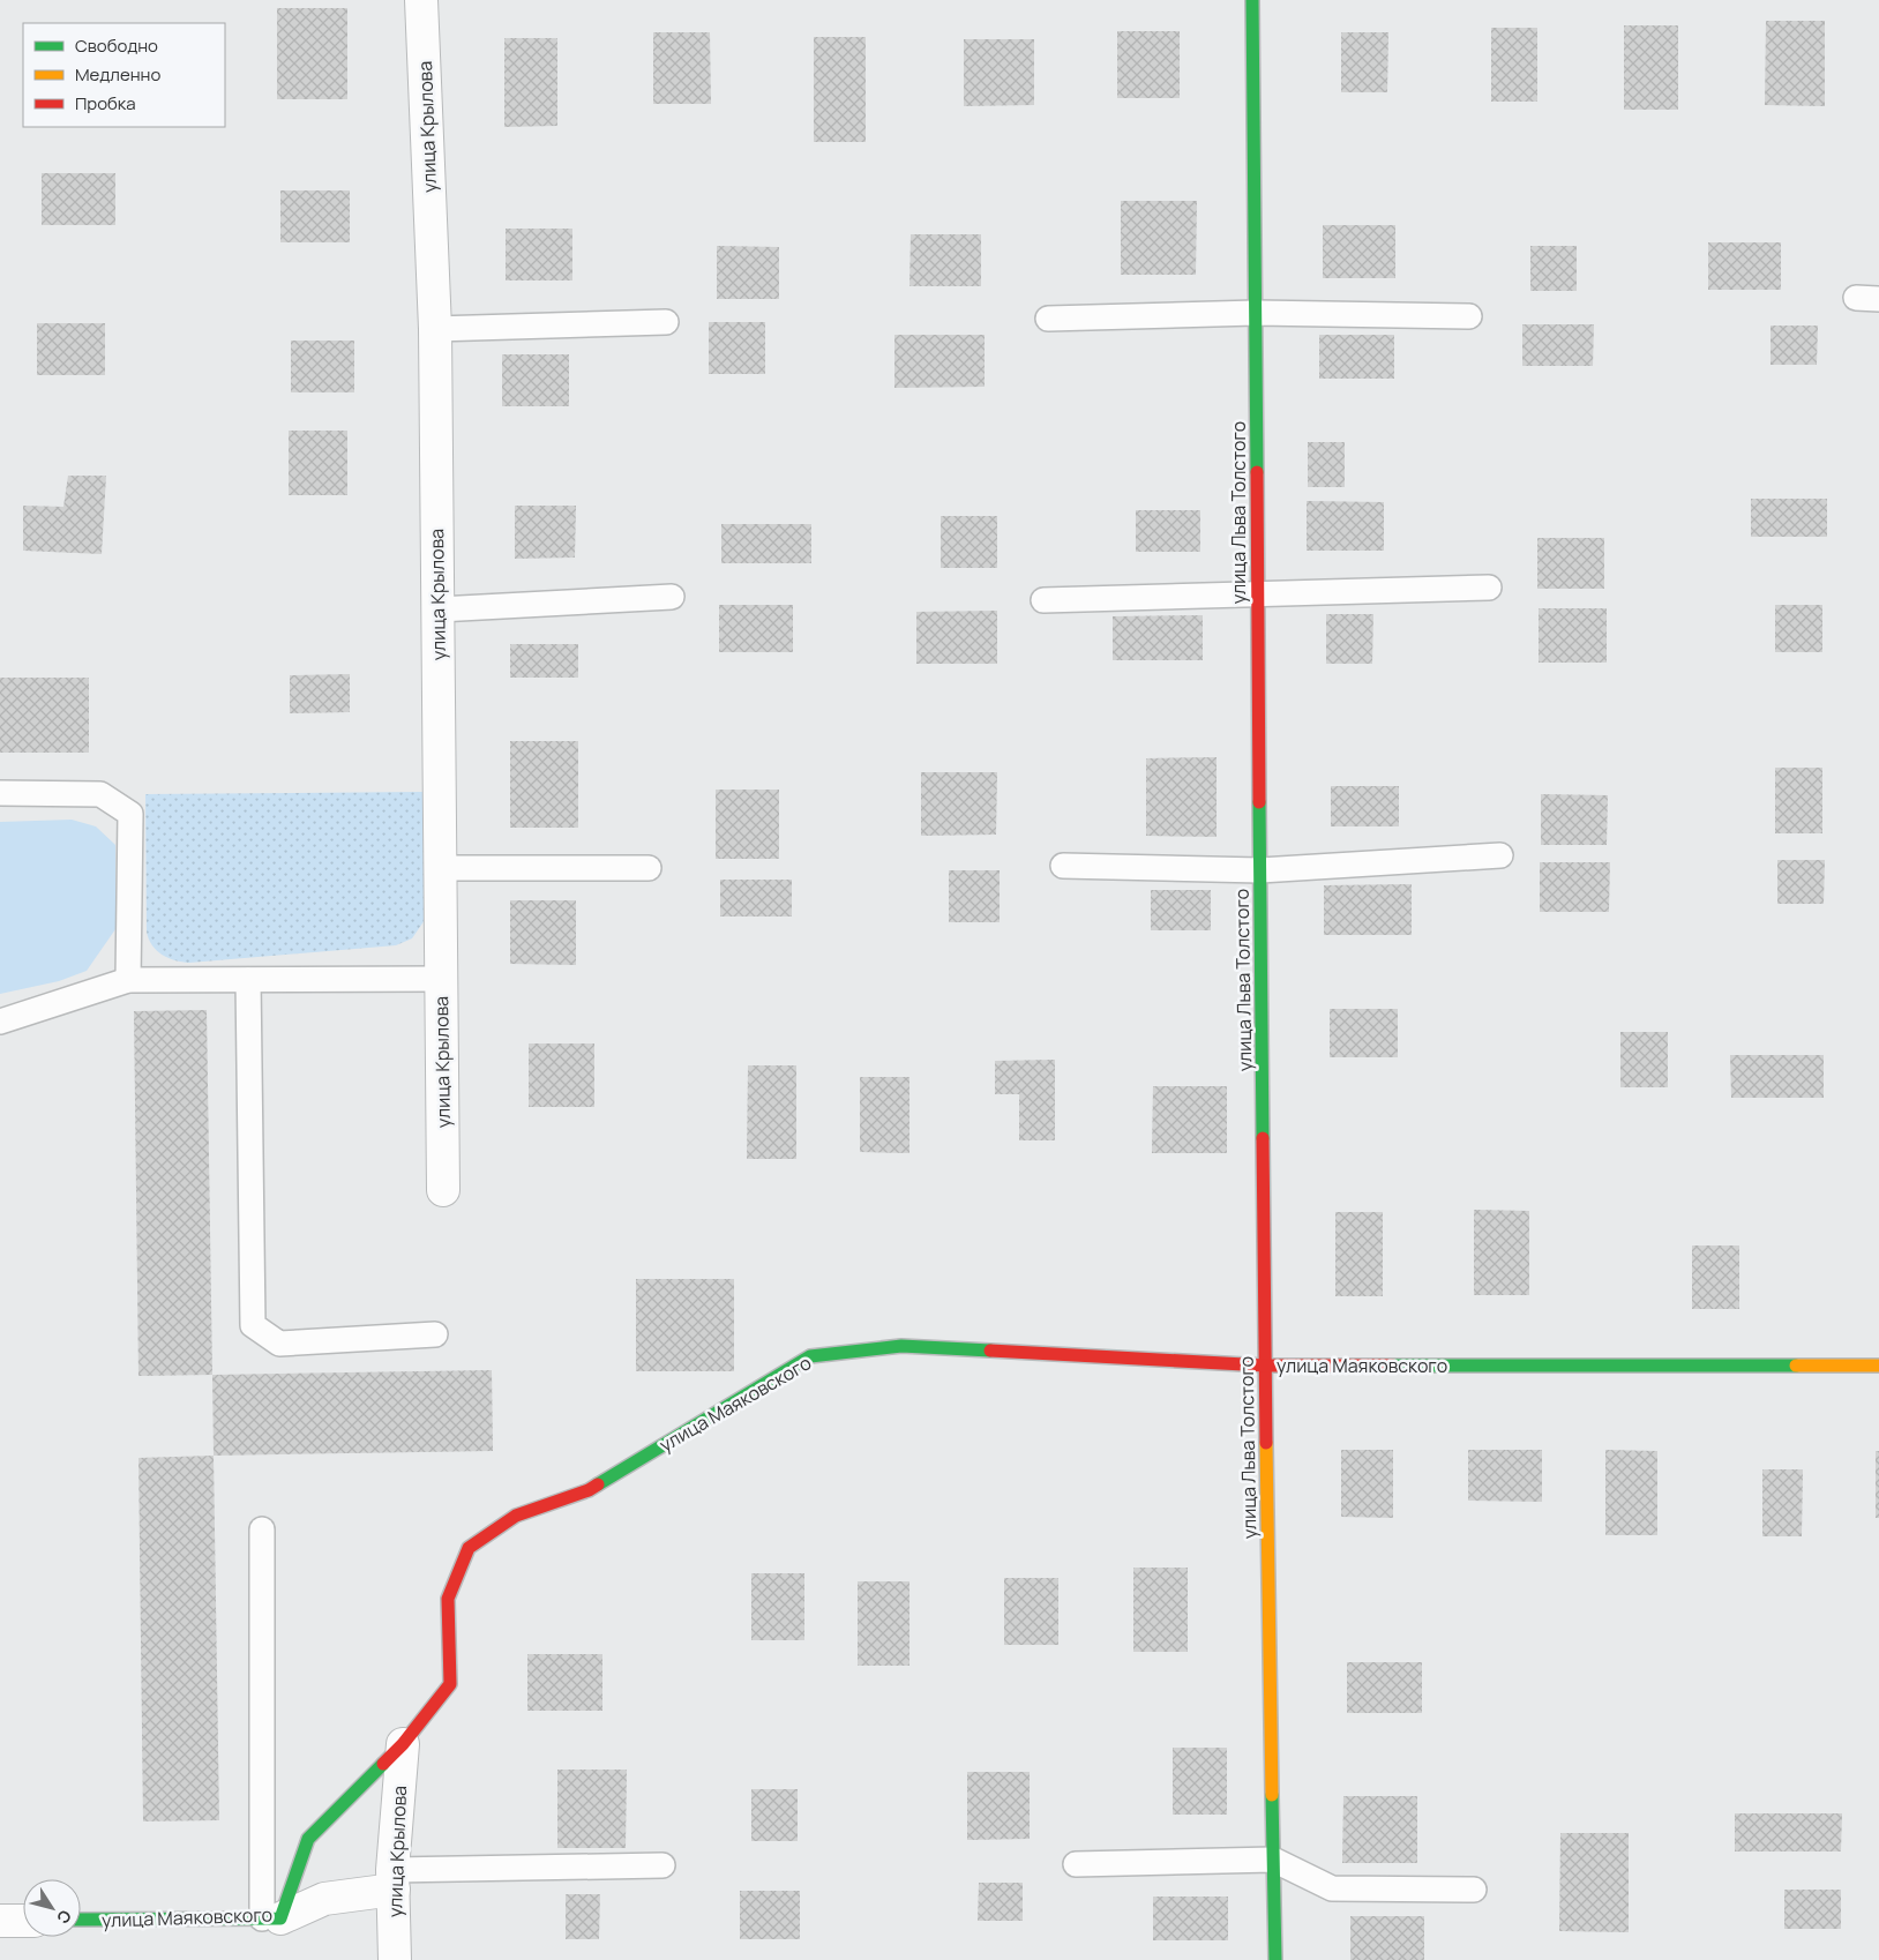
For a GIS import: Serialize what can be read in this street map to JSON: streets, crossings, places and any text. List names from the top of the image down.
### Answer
{
  "streets": {
    "street": ["улица Крылова", "улица Льва Толстого", "улица Маяковского"]
  },
  "crossings": [
    ["улица Крылова", "улица Маяковского"],
    ["улица Льва Толстого", "улица Маяковского"]
  ],
  "legend": ["Свободно", "Медленно", "Пробка"],
  "north": "bottom right"
}
